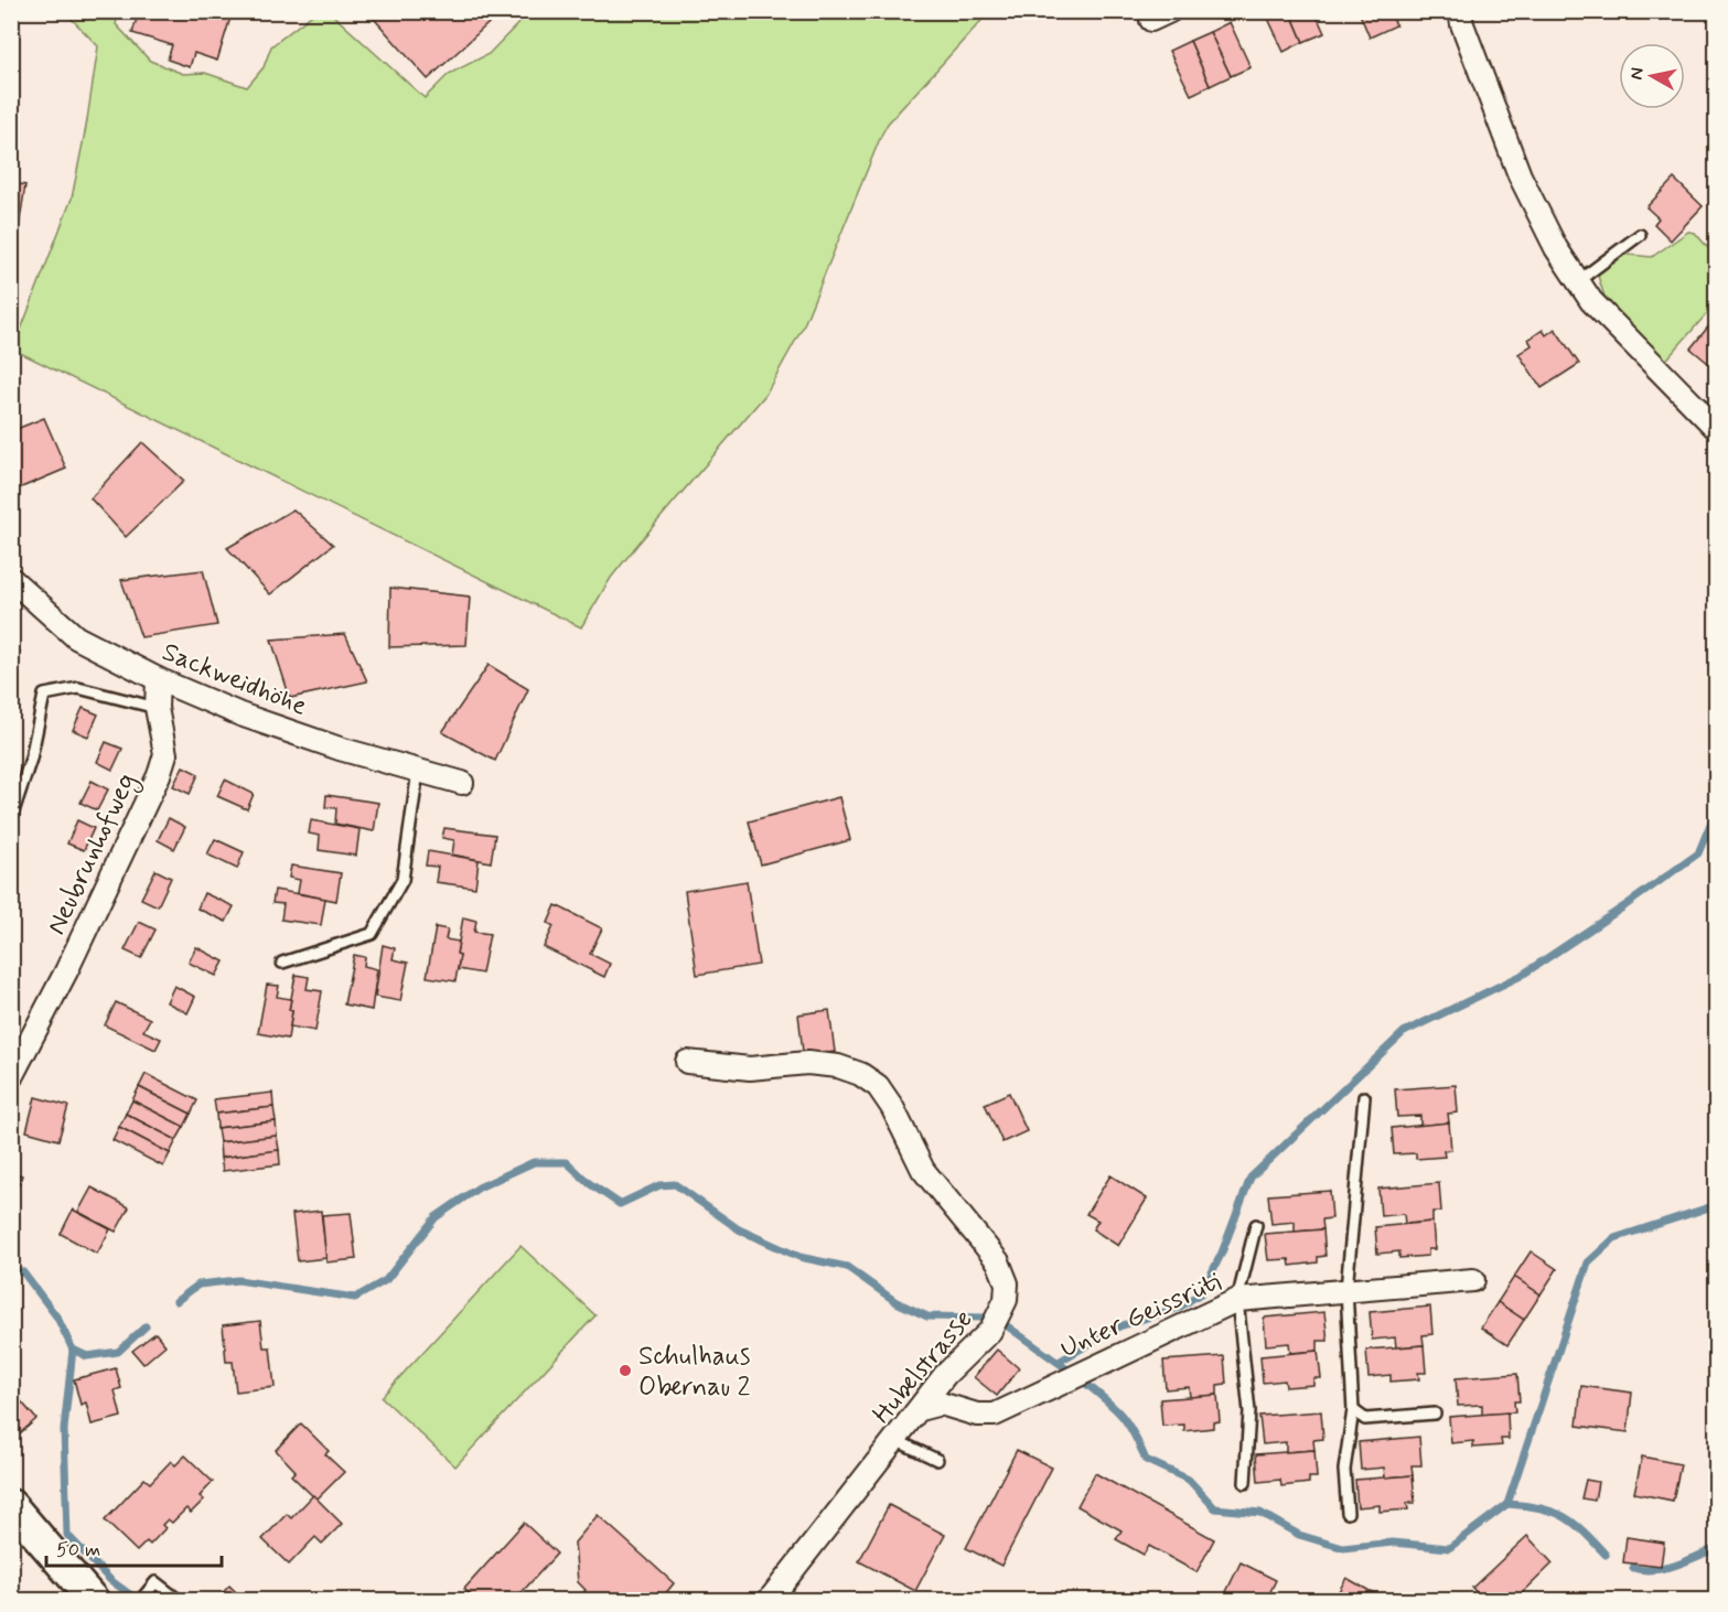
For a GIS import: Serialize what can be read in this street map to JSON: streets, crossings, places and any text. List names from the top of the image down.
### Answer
{
  "streets": {
    "street": [
      "Sackweidhöhe",
      "Neubrunhofweg",
      "Unter Geissrüti",
      "Hubelstrasse"
    ]
  },
  "crossings": [
    ["Sackweidhöhe", "Neubrunhofweg"],
    ["Unter Geissrüti", "Hubelstrasse"]
  ],
  "places": ["Schulhaus Obernau 2"],
  "scale_bar": "50 m",
  "north": "left"
}
